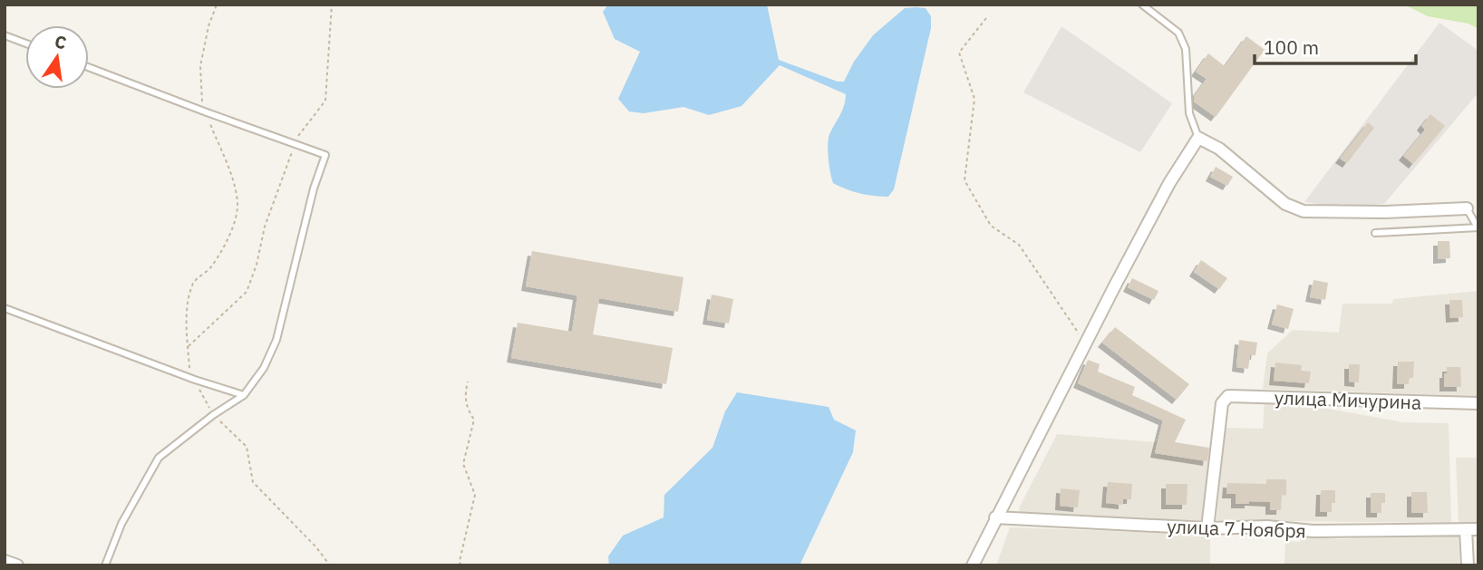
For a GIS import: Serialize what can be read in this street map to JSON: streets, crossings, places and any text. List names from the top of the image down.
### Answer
{
  "streets": {
    "street": ["улица Мичурина", "улица 7 Ноября"]
  },
  "crossings": [
    ["улица Мичурина", "улица 7 Ноября"]
  ],
  "scale_bar": "100 m",
  "north": "top"
}
